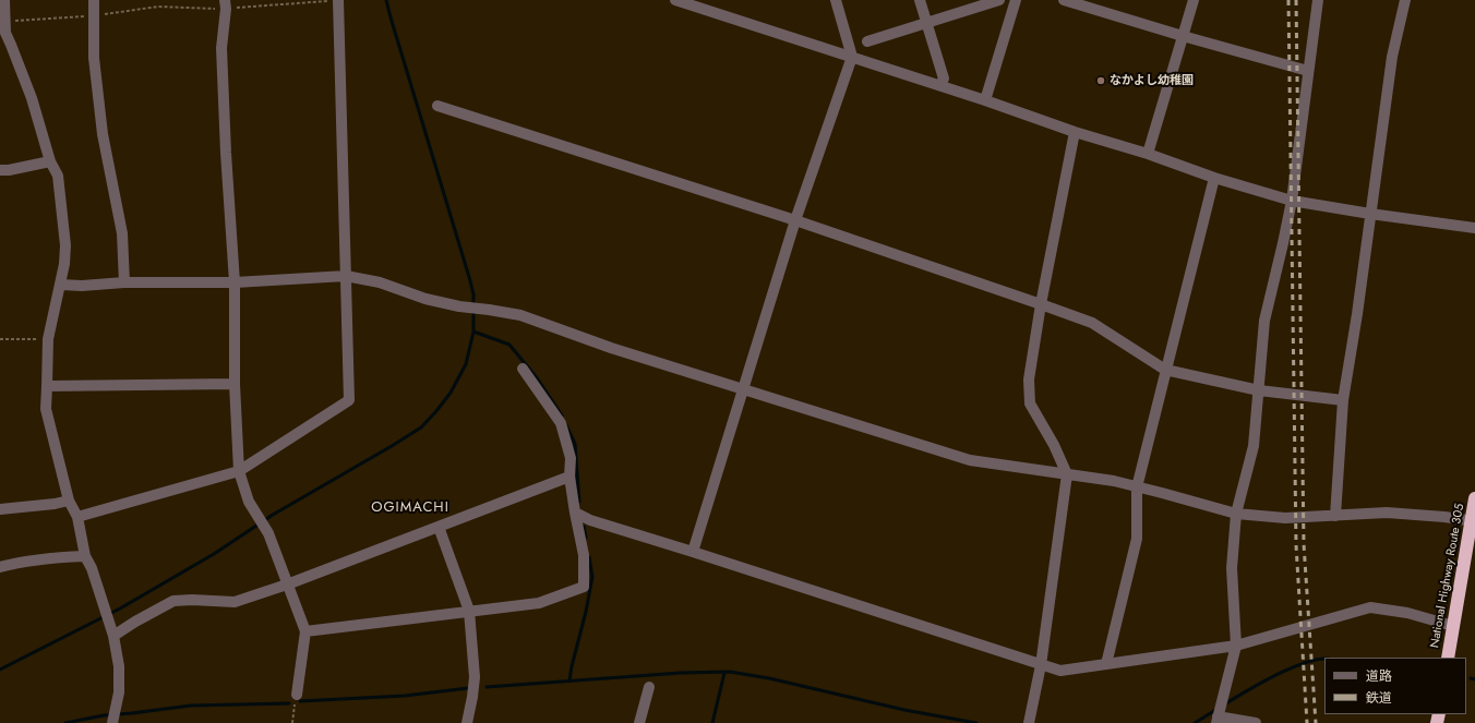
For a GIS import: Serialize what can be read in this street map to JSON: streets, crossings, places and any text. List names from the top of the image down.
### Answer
{
  "streets": {
    "highway": ["National Highway Route 305"]
  },
  "districts": ["OGIMACHI"],
  "places": ["なかよし幼稚園"],
  "legend": ["道路", "鉄道"]
}
